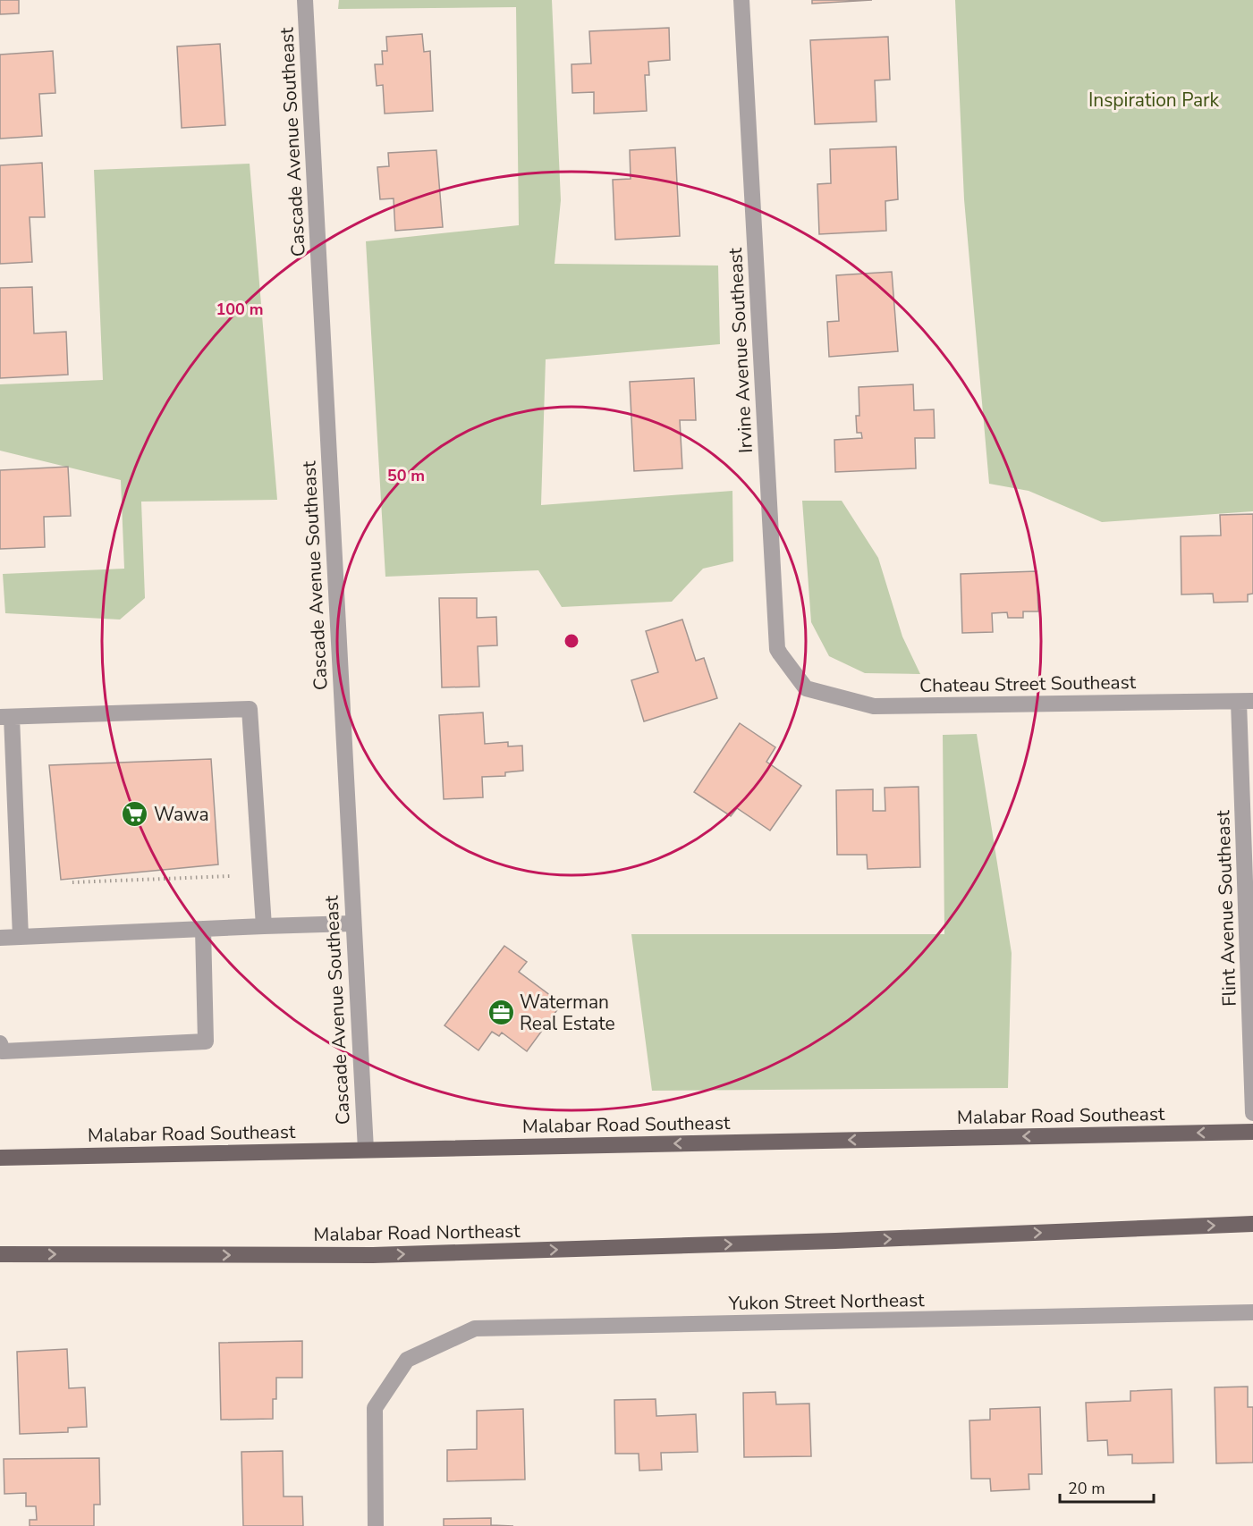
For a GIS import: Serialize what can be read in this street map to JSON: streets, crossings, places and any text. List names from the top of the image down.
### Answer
{
  "streets": {
    "main road": ["Malabar Road Southeast", "Malabar Road Northeast"],
    "street": [
      "Cascade Avenue Southeast",
      "Irvine Avenue Southeast",
      "Chateau Street Southeast",
      "Flint Avenue Southeast",
      "Yukon Street Northeast"
    ]
  },
  "crossings": [
    ["Cascade Avenue Southeast", "Malabar Road Southeast"],
    ["Irvine Avenue Southeast", "Chateau Street Southeast"],
    ["Chateau Street Southeast", "Flint Avenue Southeast"]
  ],
  "one_way": ["Malabar Road Southeast", "Malabar Road Northeast"],
  "parks": ["Inspiration Park"],
  "places": {
    "supermarket": ["Wawa"],
    "office": ["Waterman Real Estate"]
  },
  "scale_bar": "20 m",
  "rings": ["100 m", "50 m"]
}
